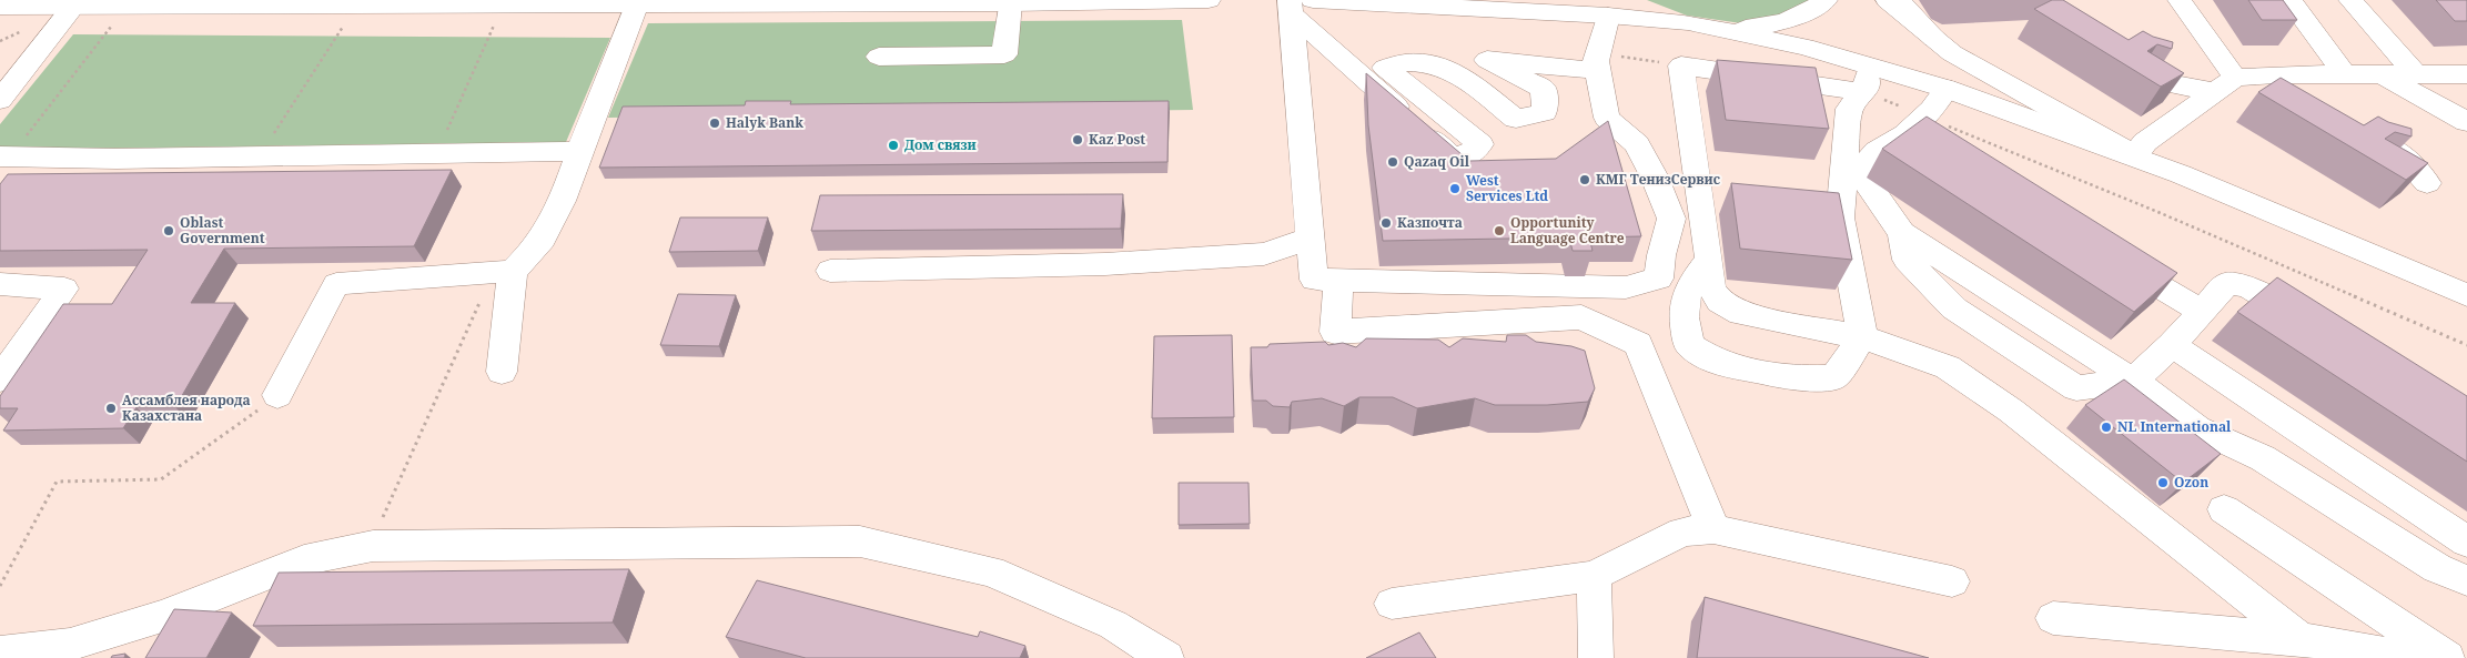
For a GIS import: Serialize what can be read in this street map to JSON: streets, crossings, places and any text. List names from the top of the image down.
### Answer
{
  "places": [
    "Halyk Bank",
    "Kaz Post",
    "Дом связи",
    "Qazaq Oil",
    "КМГ ТенизСервис",
    "West Services Ltd",
    "Казпочта",
    "Oblast Government",
    "Opportunity Language Centre",
    "Ассамблея народа Казахстана",
    "NL International",
    "Ozon"
  ]
}
